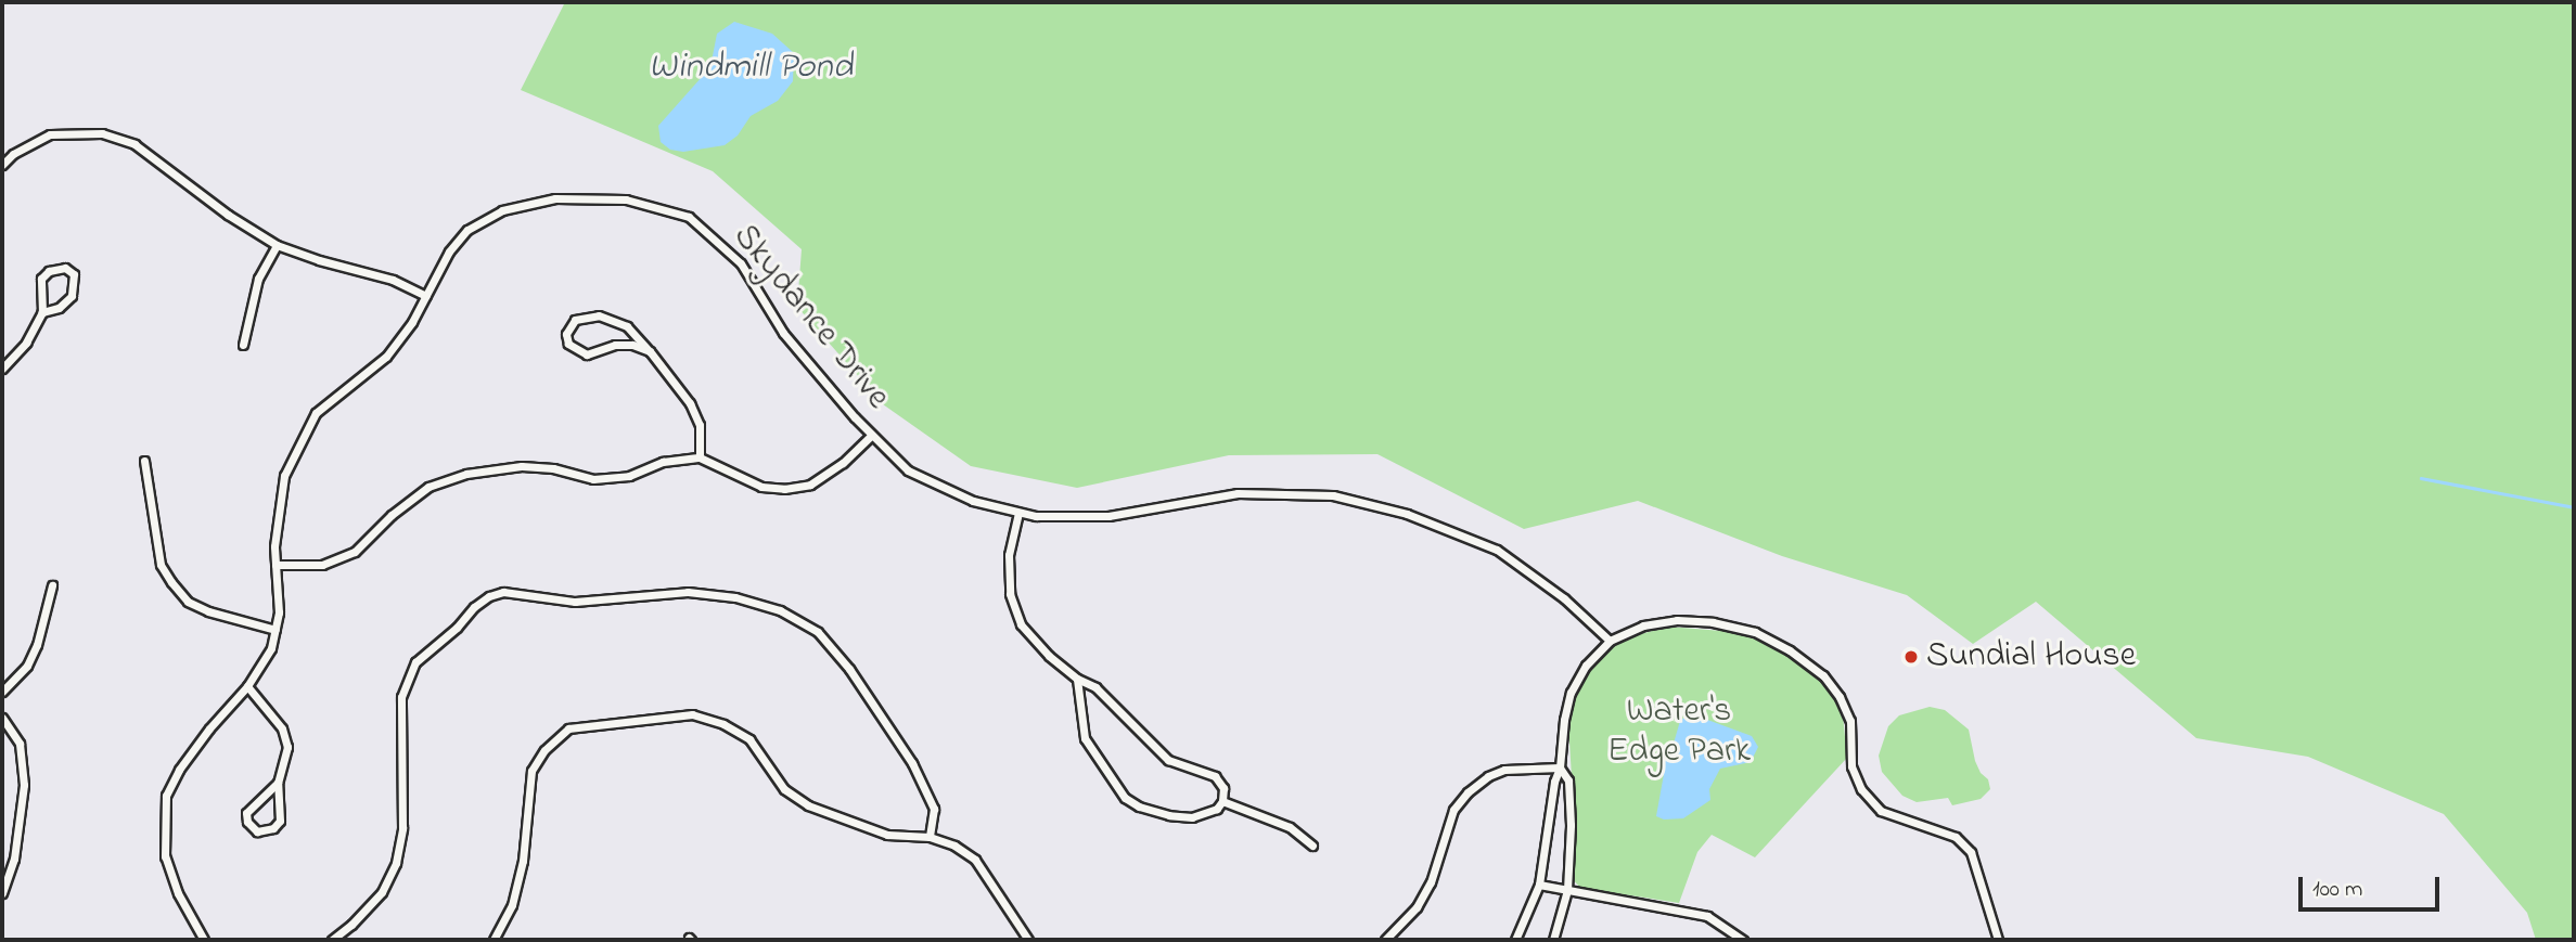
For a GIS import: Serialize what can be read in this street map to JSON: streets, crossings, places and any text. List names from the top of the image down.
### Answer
{
  "streets": {
    "street": ["Skydance Drive"]
  },
  "water": ["Windmill Pond"],
  "parks": ["Water's Edge Park"],
  "places": ["Sundial House"],
  "scale_bar": "100 m"
}
